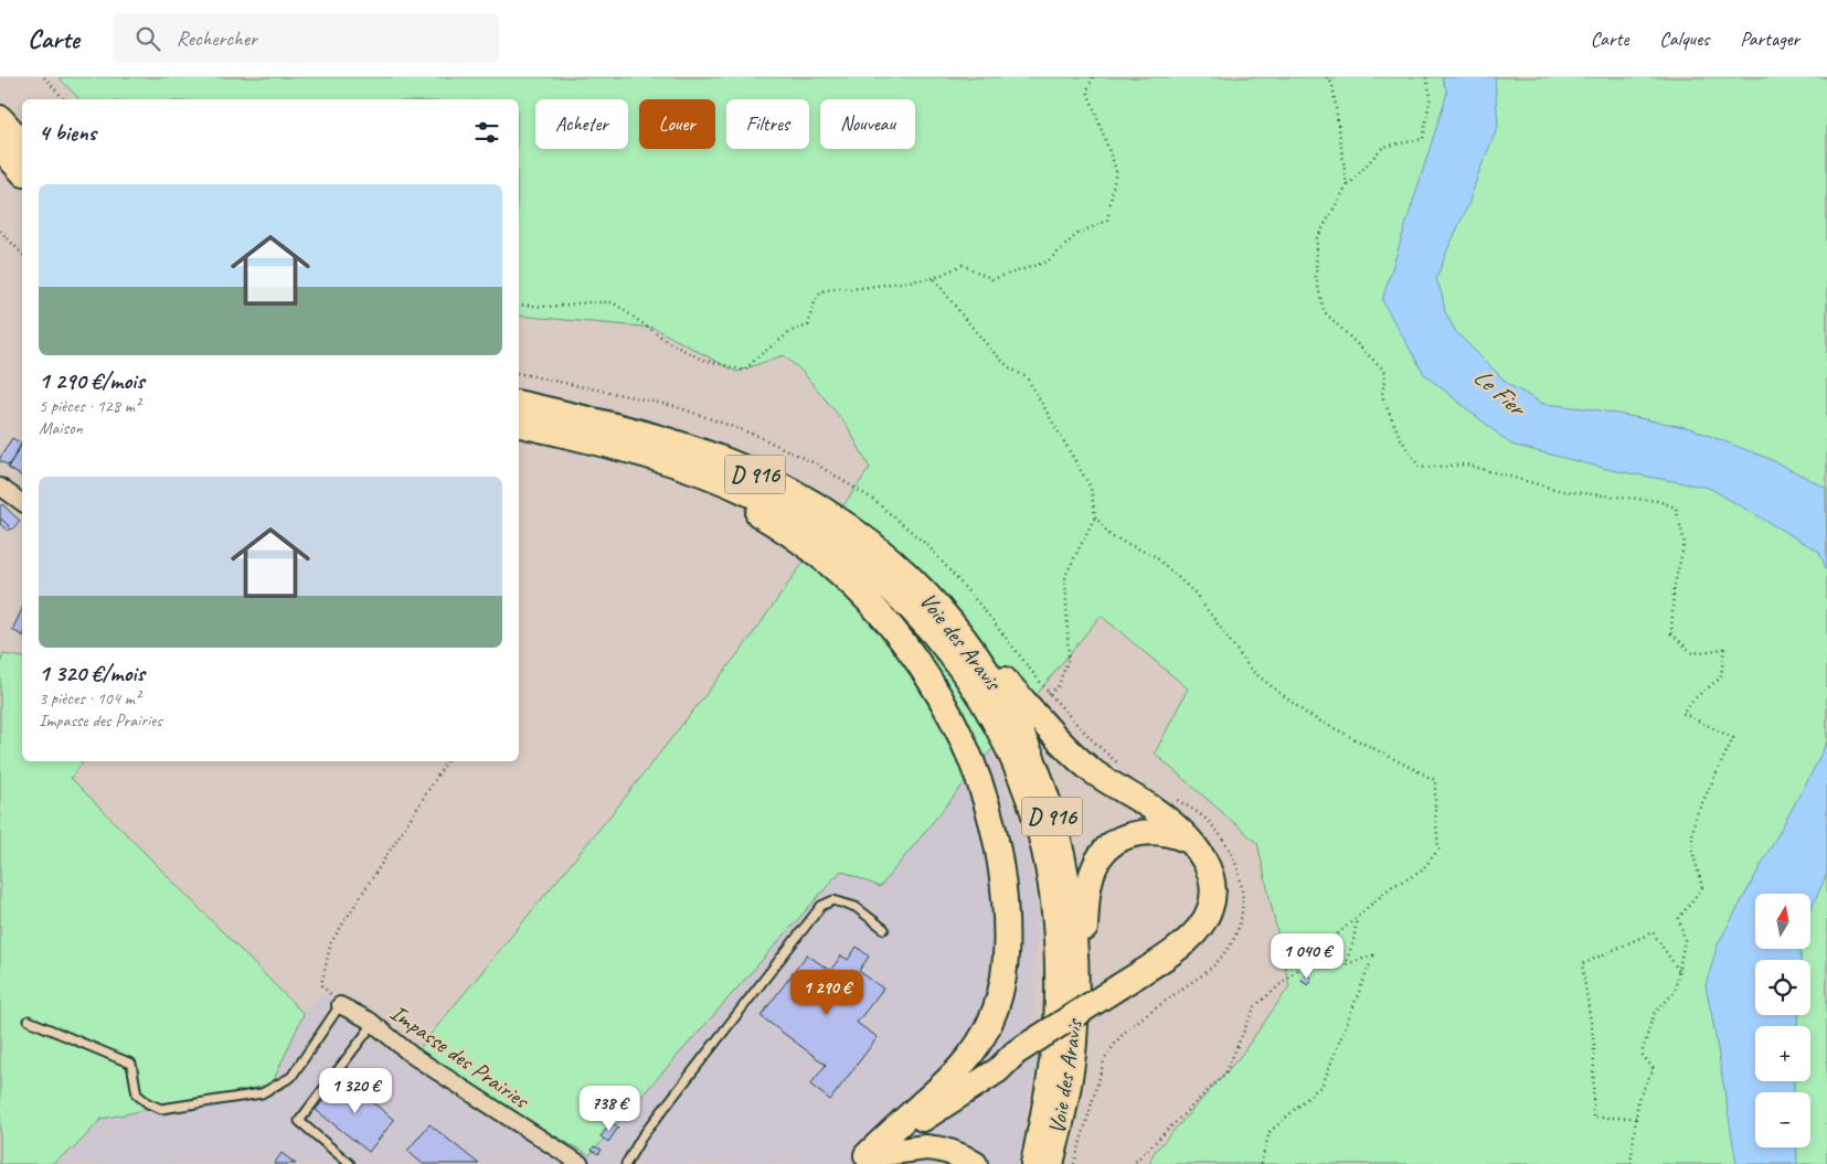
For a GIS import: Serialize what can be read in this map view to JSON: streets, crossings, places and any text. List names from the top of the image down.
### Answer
{
  "streets": {
    "highway": ["D 916", "Voie des Aravis"],
    "street": ["Impasse des Prairies"]
  },
  "water": ["Le Fier"],
  "north": "top",
  "page": {
    "header": "Carte",
    "search": "Rechercher",
    "nav": ["Carte", "Calques", "Partager"],
    "chip": [
      "Acheter",
      "Louer",
      "Filtres",
      "Nouveau"
    ],
    "heading": "4 biens",
    "list": [
      {
        "name": "1 290 €/mois",
        "note": "5 pièces · 128 m² · Maison"
      },
      {
        "name": "1 320 €/mois",
        "note": "3 pièces · 104 m² · Impasse des Prairies"
      }
    ],
    "map_buttons": ["+", "−"],
    "price": [
      "1 040 €",
      "1 290 €",
      "1 320 €",
      "738 €"
    ]
  }
}
